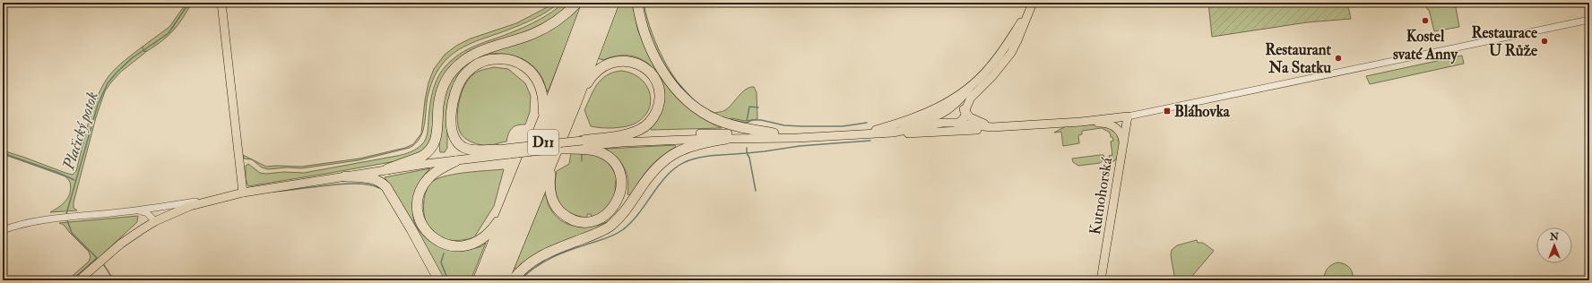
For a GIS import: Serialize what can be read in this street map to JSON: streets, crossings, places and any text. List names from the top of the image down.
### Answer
{
  "streets": {
    "highway": ["D11"],
    "main road": ["Kutnohorská"]
  },
  "water": ["Plačický potok"],
  "places": {
    "other": ["Kostel svaté Anny", "Restaurace U Růže", "Restaurant Na Statku"],
    "transit": ["Bláhovka"]
  },
  "north": "top"
}
